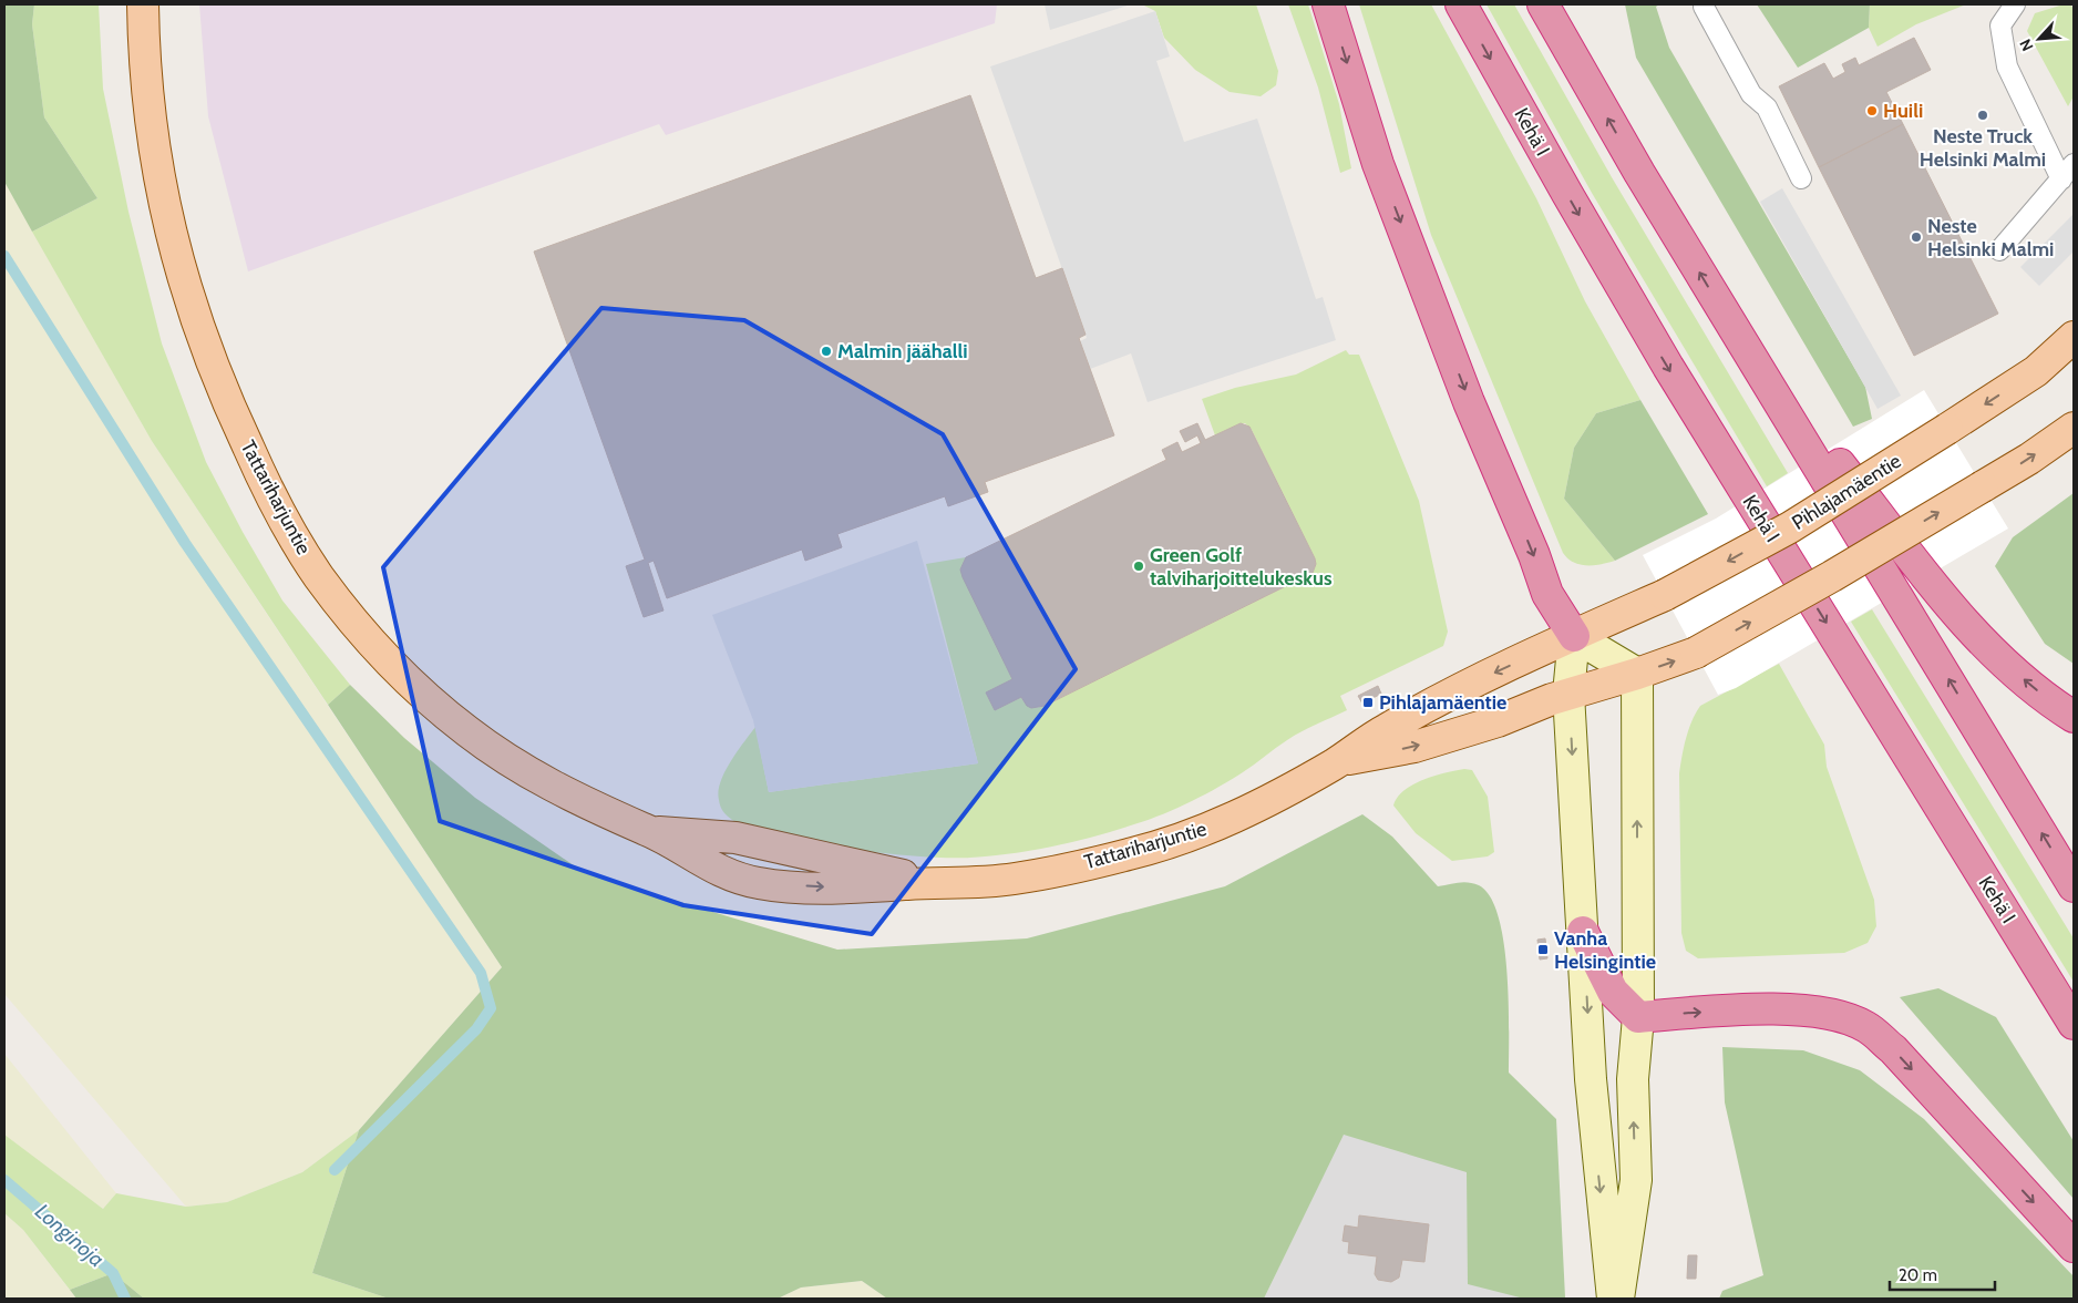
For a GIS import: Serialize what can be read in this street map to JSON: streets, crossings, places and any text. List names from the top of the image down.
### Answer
{
  "streets": {
    "highway": ["Kehä I"],
    "main road": ["Pihlajamäentie", "Tattariharjuntie"]
  },
  "crossings": [
    ["Pihlajamäentie", "Tattariharjuntie"]
  ],
  "water": ["Longinoja"],
  "places": {
    "other": [
      "Huili",
      "Neste Truck Helsinki Malmi",
      "Neste Helsinki Malmi",
      "Malmin jäähalli",
      "Green Golf talviharjoittelukeskus"
    ],
    "transit": ["Pihlajamäentie", "Vanha Helsingintie"]
  },
  "scale_bar": "20 m",
  "north": "bottom left"
}
